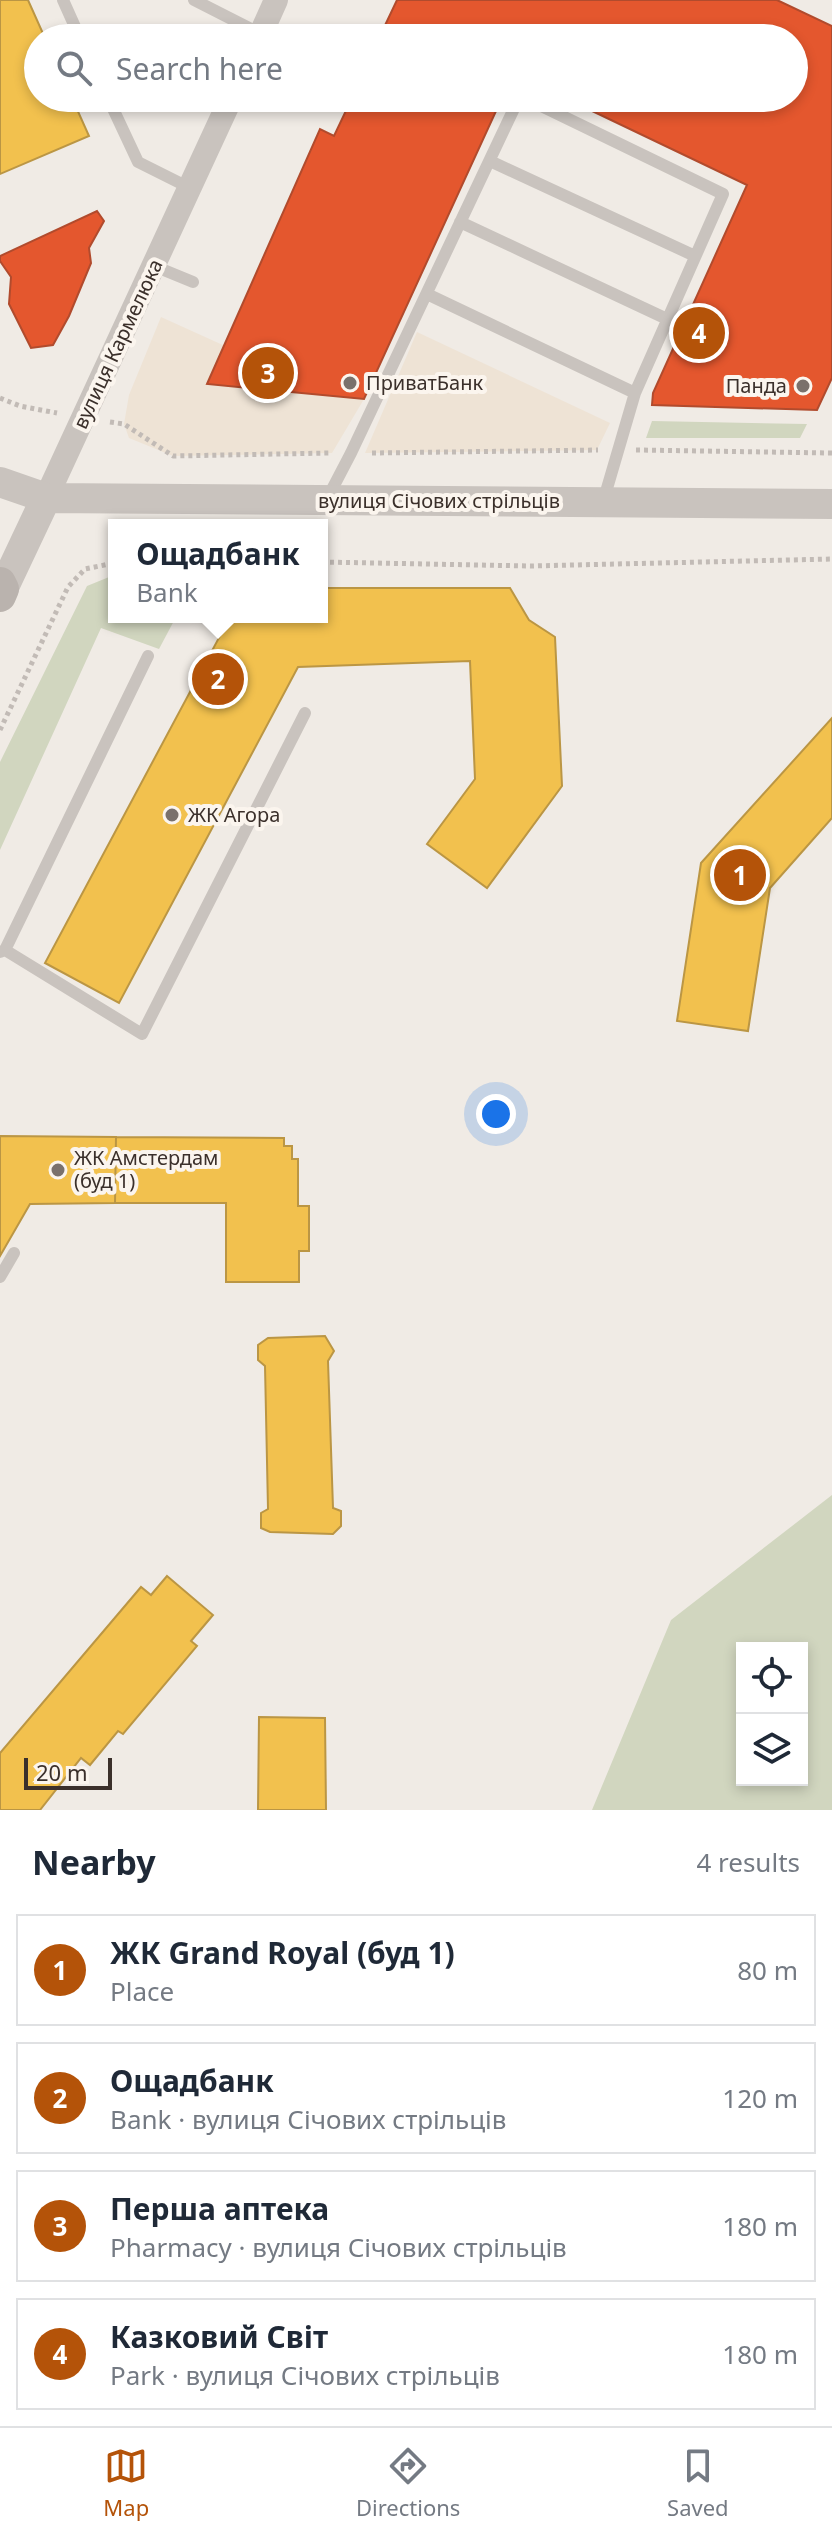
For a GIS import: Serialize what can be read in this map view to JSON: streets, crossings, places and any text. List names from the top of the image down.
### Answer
{
  "streets": {
    "street": ["вулиця Кармелюка", "вулиця Січових стрільців"]
  },
  "crossings": [
    ["вулиця Кармелюка", "вулиця Січових стрільців"]
  ],
  "places": [
    "ПриватБанк",
    "Панда",
    "ЖК Агора",
    "ЖК Амстердам (буд 1)"
  ],
  "scale_bar": "20 m",
  "page": {
    "search": "Search here",
    "pins": [
      "4",
      "3",
      "2",
      "1"
    ],
    "popup": ["Ощадбанк", "Bank"],
    "scale": "20 m",
    "heading": ["Nearby", "4 results"],
    "list": [
      {
        "mark": "1",
        "name": "ЖК Grand Royal (буд 1)",
        "note": "Place",
        "value": "80 m"
      },
      {
        "mark": "2",
        "name": "Ощадбанк",
        "note": "Bank · вулиця Січових стрільців",
        "value": "120 m"
      },
      {
        "mark": "3",
        "name": "Перша аптека",
        "note": "Pharmacy · вулиця Січових стрільців",
        "value": "180 m"
      },
      {
        "mark": "4",
        "name": "Казковий Світ",
        "note": "Park · вулиця Січових стрільців",
        "value": "180 m"
      }
    ],
    "nav": ["Map", "Directions", "Saved"]
  }
}
